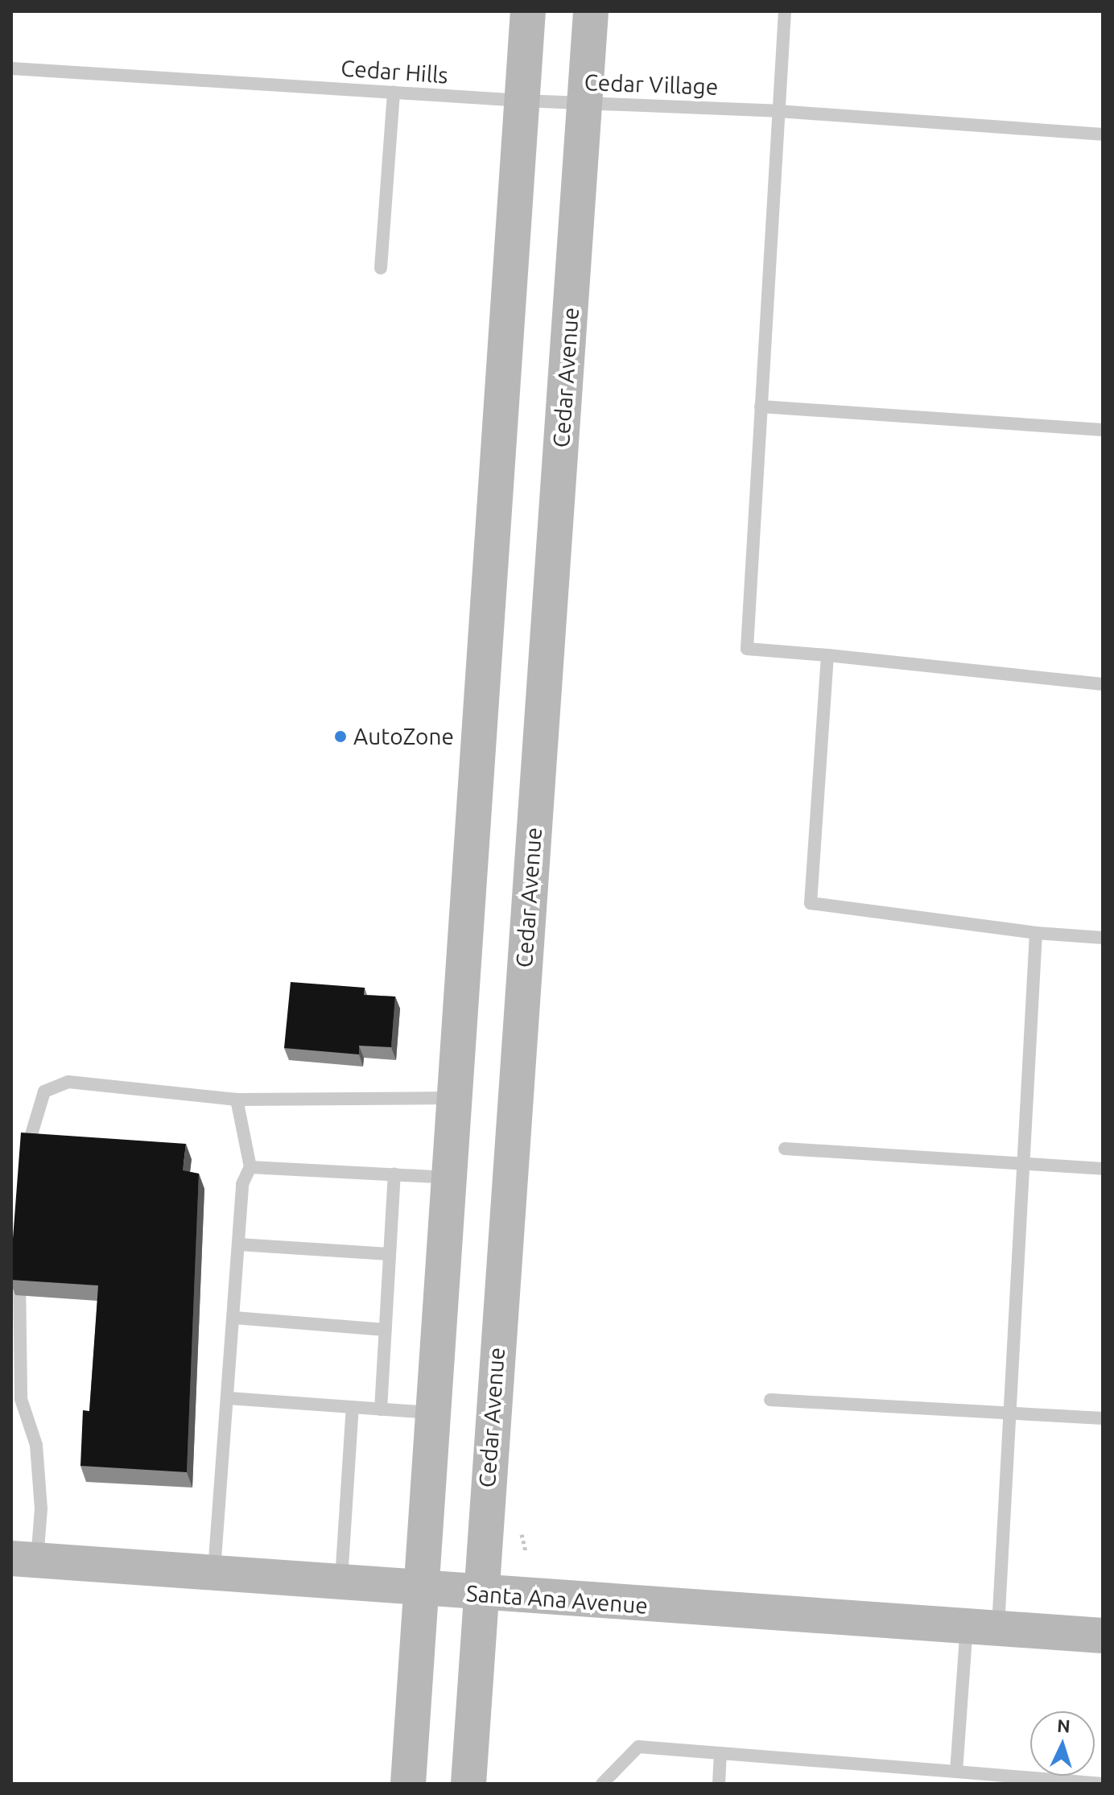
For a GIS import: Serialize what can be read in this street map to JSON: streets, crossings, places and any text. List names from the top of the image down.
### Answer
{
  "streets": {
    "main road": ["Cedar Avenue", "Santa Ana Avenue"],
    "lane": ["Cedar Hills", "Cedar Village"]
  },
  "crossings": [
    ["Cedar Hills", "Cedar Village"],
    ["Cedar Village", "Cedar Avenue"],
    ["Cedar Avenue", "Santa Ana Avenue"]
  ],
  "places": ["AutoZone"],
  "north": "top"
}
